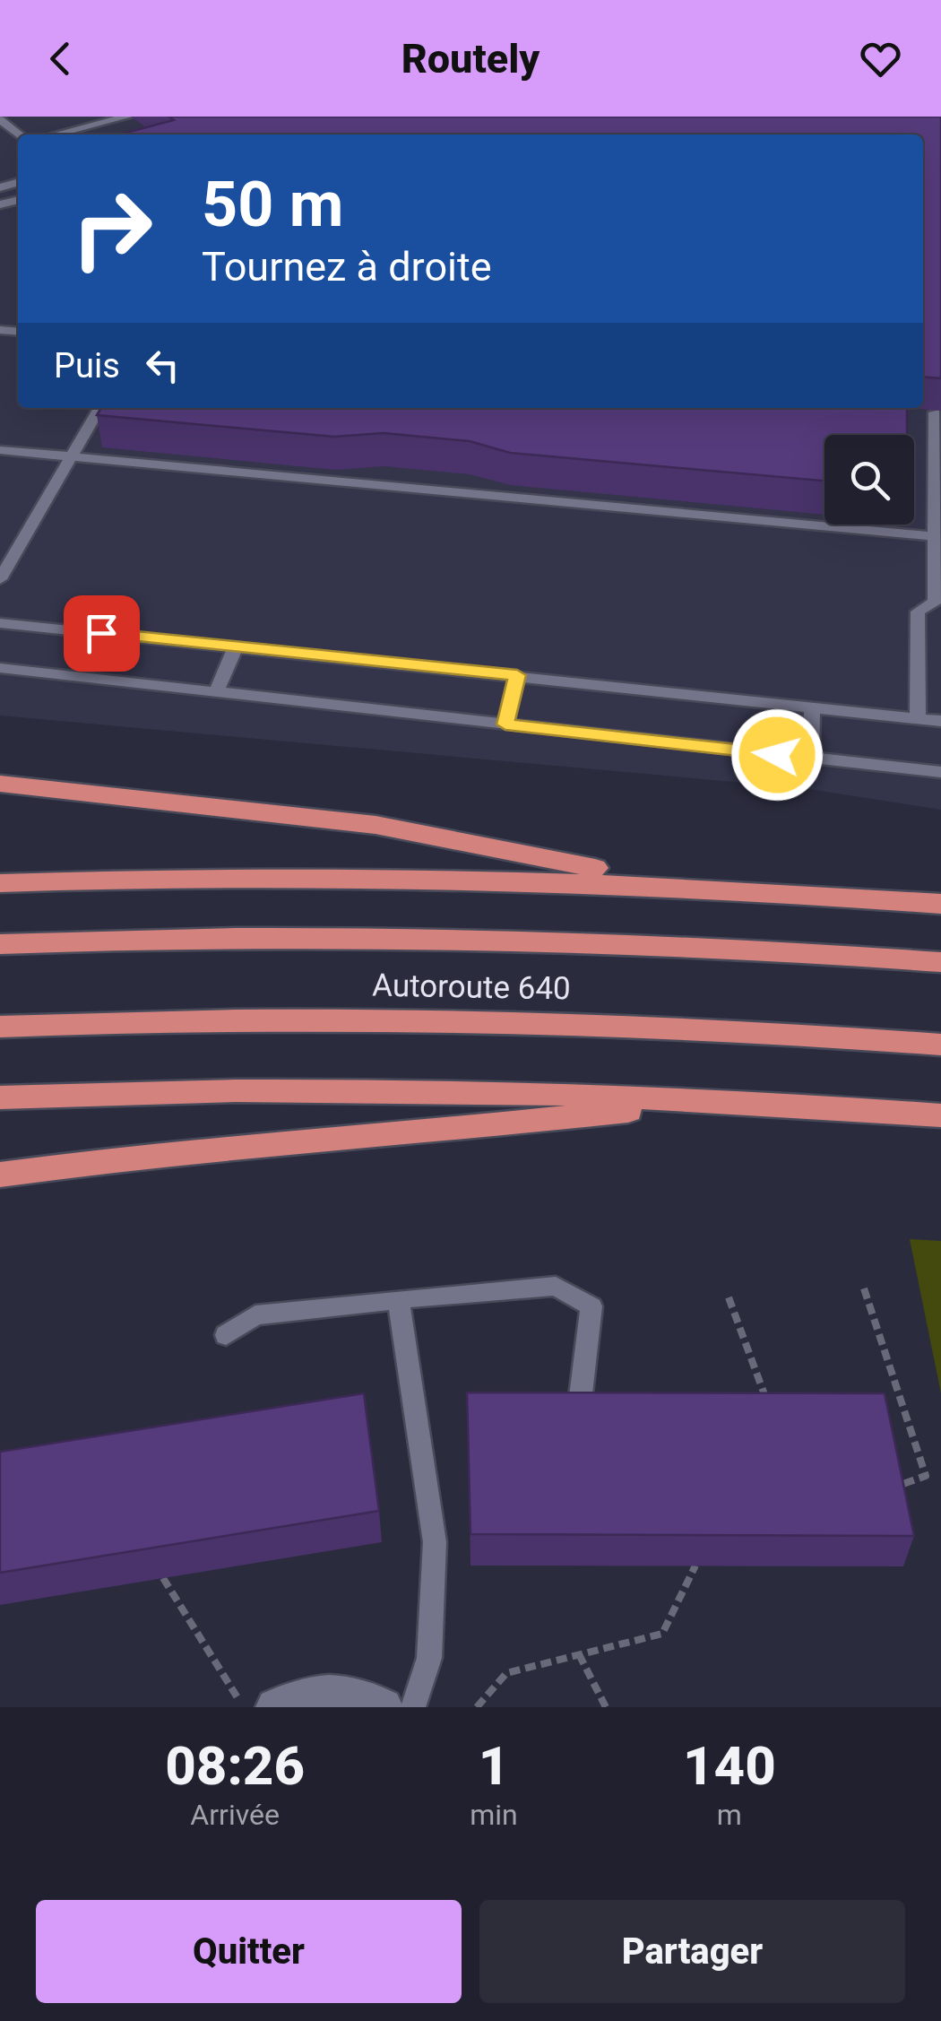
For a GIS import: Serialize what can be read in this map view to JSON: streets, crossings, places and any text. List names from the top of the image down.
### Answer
{
  "streets": {
    "highway": ["Autoroute 640"]
  },
  "page": {
    "header": "Routely",
    "turn": ["50 m", "Tournez à droite"],
    "then": "Puis",
    "eta": [
      "08:26",
      "Arrivée",
      "1",
      "min",
      "140",
      "m"
    ],
    "buttons": ["Quitter", "Partager"]
  }
}
